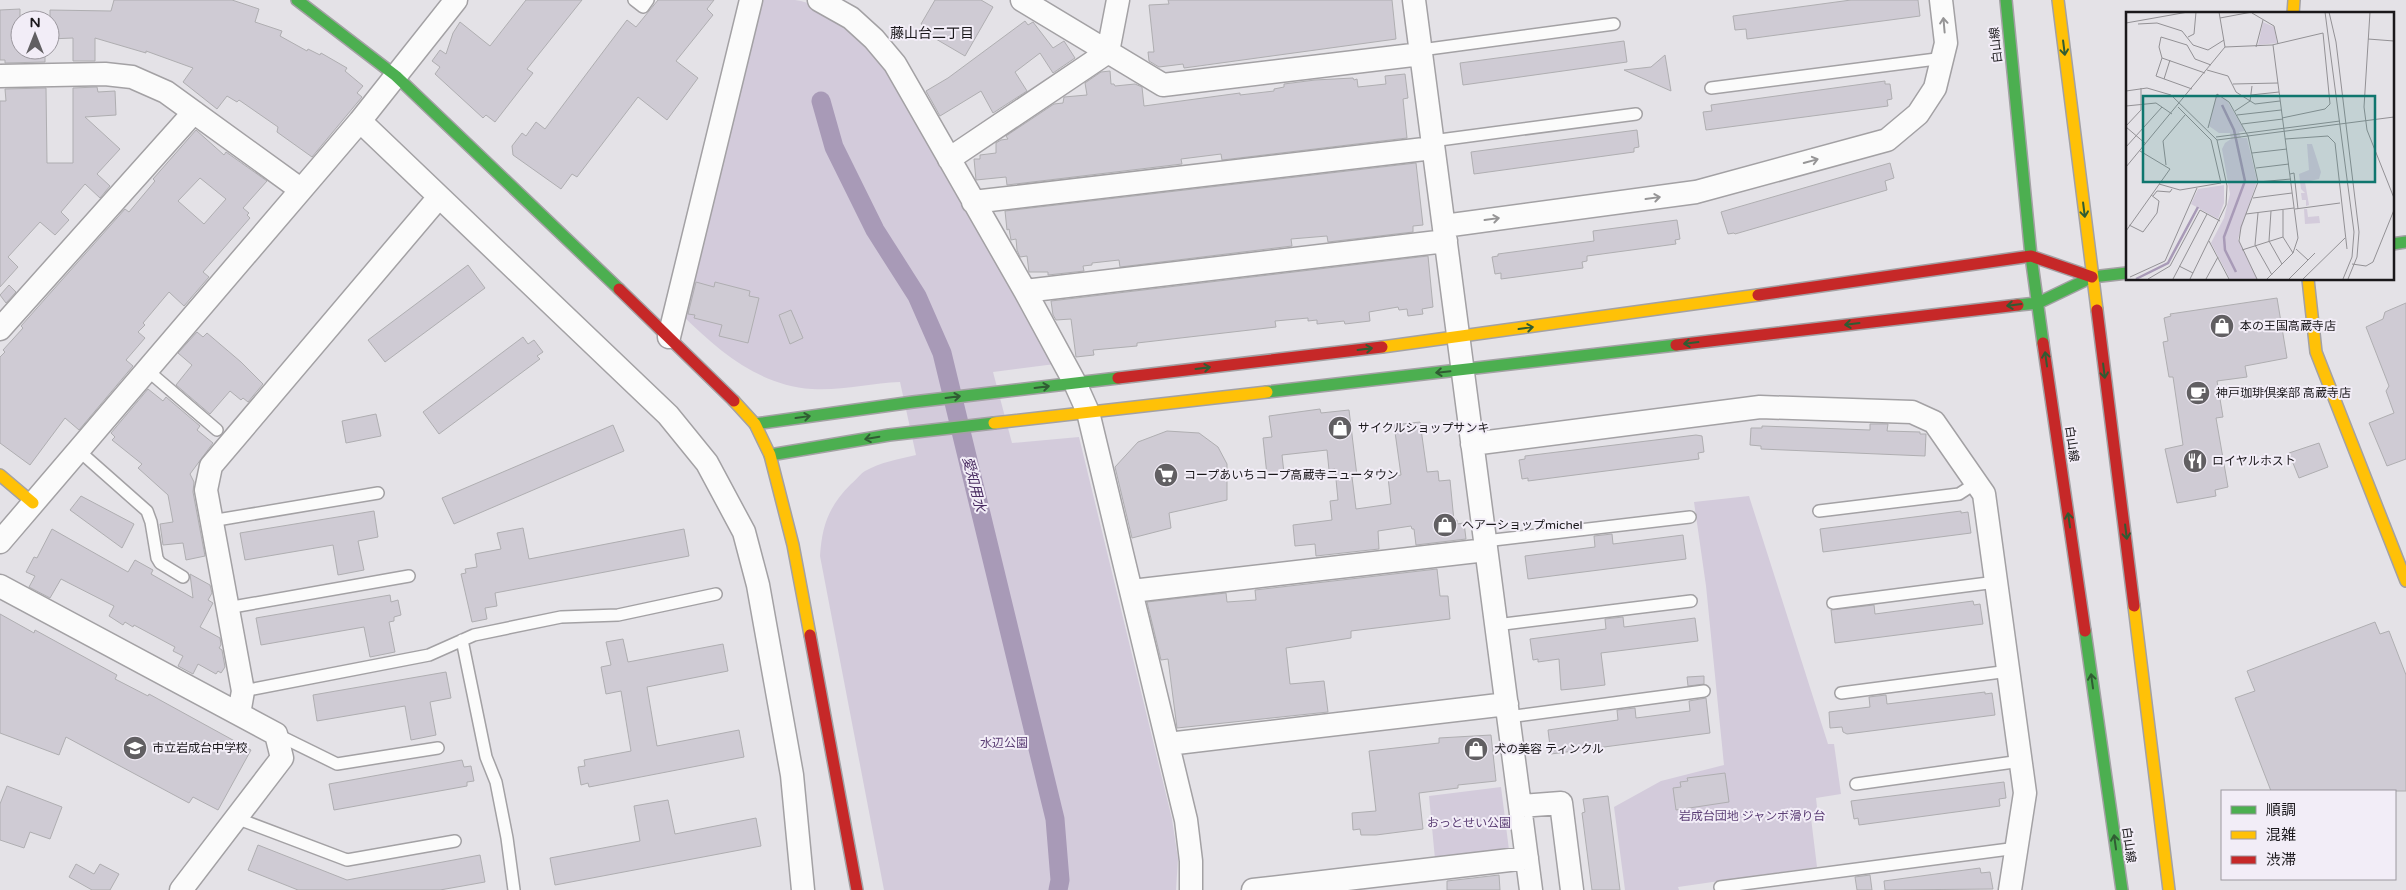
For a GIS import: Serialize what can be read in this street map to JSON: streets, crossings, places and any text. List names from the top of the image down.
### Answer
{
  "streets": {
    "street": ["白山線"]
  },
  "districts": ["藤山台二丁目"],
  "water": ["愛知用水"],
  "parks": ["水辺公園", "岩成台団地 ジャンボ滑り台", "おっとせい公園"],
  "places": {
    "shop": [
      "本の王国高蔵寺店",
      "サイクルショップサンキ",
      "ヘアーショップmichel",
      "犬の美容 ティンクル"
    ],
    "cafe": ["神戸珈琲倶楽部 高蔵寺店"],
    "restaurant": ["ロイヤルホスト"],
    "supermarket": ["コープあいちコープ高蔵寺ニュータウン"],
    "school or university": ["市立岩成台中学校"]
  },
  "legend": ["順調", "混雑", "渋滞"],
  "north": "top"
}
